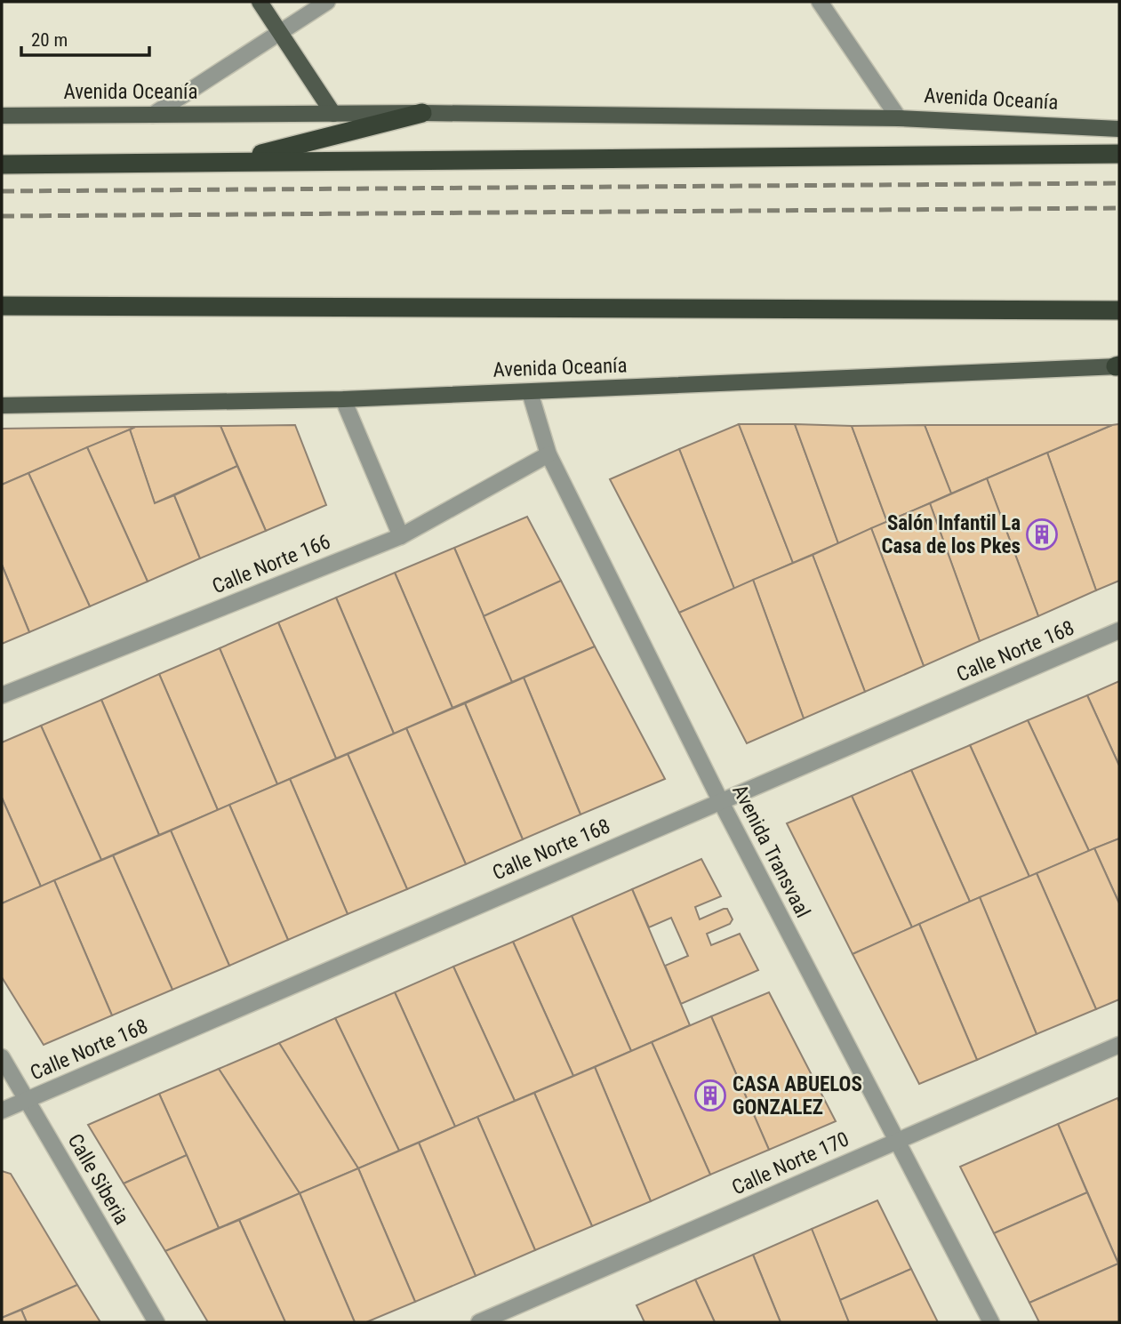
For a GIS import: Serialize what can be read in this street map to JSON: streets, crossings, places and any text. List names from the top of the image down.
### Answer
{
  "streets": {
    "main road": ["Avenida Oceanía"],
    "street": [
      "Calle Norte 166",
      "Calle Norte 168",
      "Avenida Transvaal",
      "Calle Norte 170",
      "Calle Siberia"
    ]
  },
  "crossings": [
    ["Avenida Oceanía", "Avenida Transvaal"],
    ["Calle Norte 166", "Avenida Transvaal"],
    ["Calle Norte 168", "Avenida Transvaal"],
    ["Calle Norte 168", "Calle Siberia"],
    ["Avenida Transvaal", "Calle Norte 170"]
  ],
  "places": {
    "building": ["Salón Infantil La Casa de los Pkes", "CASA ABUELOS GONZALEZ"]
  },
  "scale_bar": "20 m"
}
